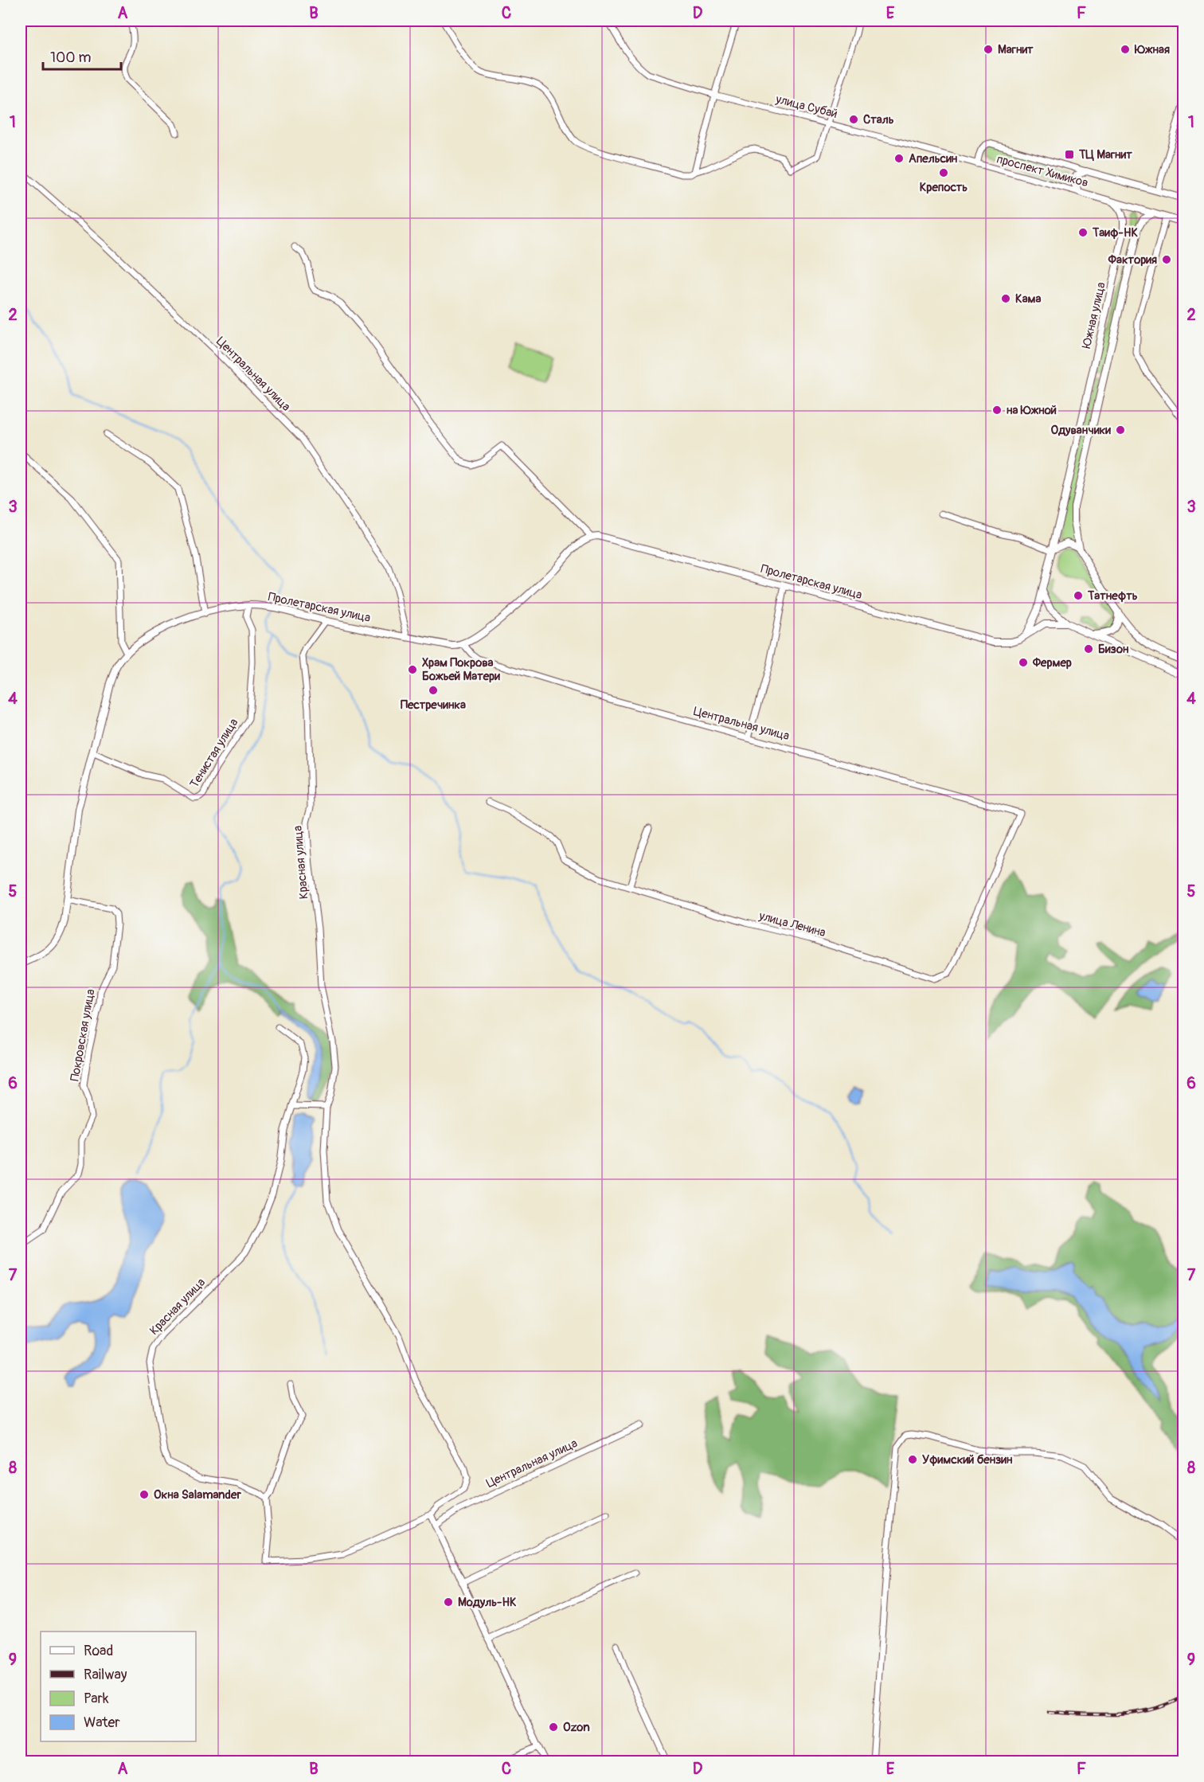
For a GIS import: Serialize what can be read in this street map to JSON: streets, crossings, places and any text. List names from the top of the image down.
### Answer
{
  "streets": {
    "main road": ["проспект Химиков", "Южная улица", "Пролетарская улица"],
    "street": [
      "улица Субай",
      "Центральная улица",
      "Тенистая улица",
      "Красная улица",
      "улица Ленина",
      "Покровская улица"
    ]
  },
  "crossings": [
    ["улица Субай", "проспект Химиков"],
    ["проспект Химиков", "Южная улица"],
    ["Центральная улица", "Пролетарская улица"],
    ["Центральная улица", "Красная улица"],
    ["Центральная улица", "улица Ленина"],
    ["Пролетарская улица", "Тенистая улица"],
    ["Пролетарская улица", "Красная улица"],
    ["Пролетарская улица", "Покровская улица"]
  ],
  "places": {
    "other": [
      "Магнит",
      "Южная",
      "Сталь",
      "Апельсин",
      "Крепость",
      "Таиф-НК",
      "Фактория",
      "Кама",
      "на Южной",
      "Одуванчики",
      "Татнефть",
      "Бизон",
      "Фермер",
      "Храм Покрова Божьей Матери",
      "Пестречинка",
      "Уфимский бензин",
      "Окна Salamander",
      "Модуль-НК",
      "Ozon"
    ],
    "transit": ["ТЦ Магнит"]
  },
  "legend": [
    "Road",
    "Railway",
    "Park",
    "Water"
  ],
  "scale_bar": "100 m",
  "grid": {
    "columns": [
      "A",
      "B",
      "C",
      "D",
      "E",
      "F"
    ],
    "rows": [
      "1",
      "2",
      "3",
      "4",
      "5",
      "6",
      "7",
      "8",
      "9"
    ]
  }
}
